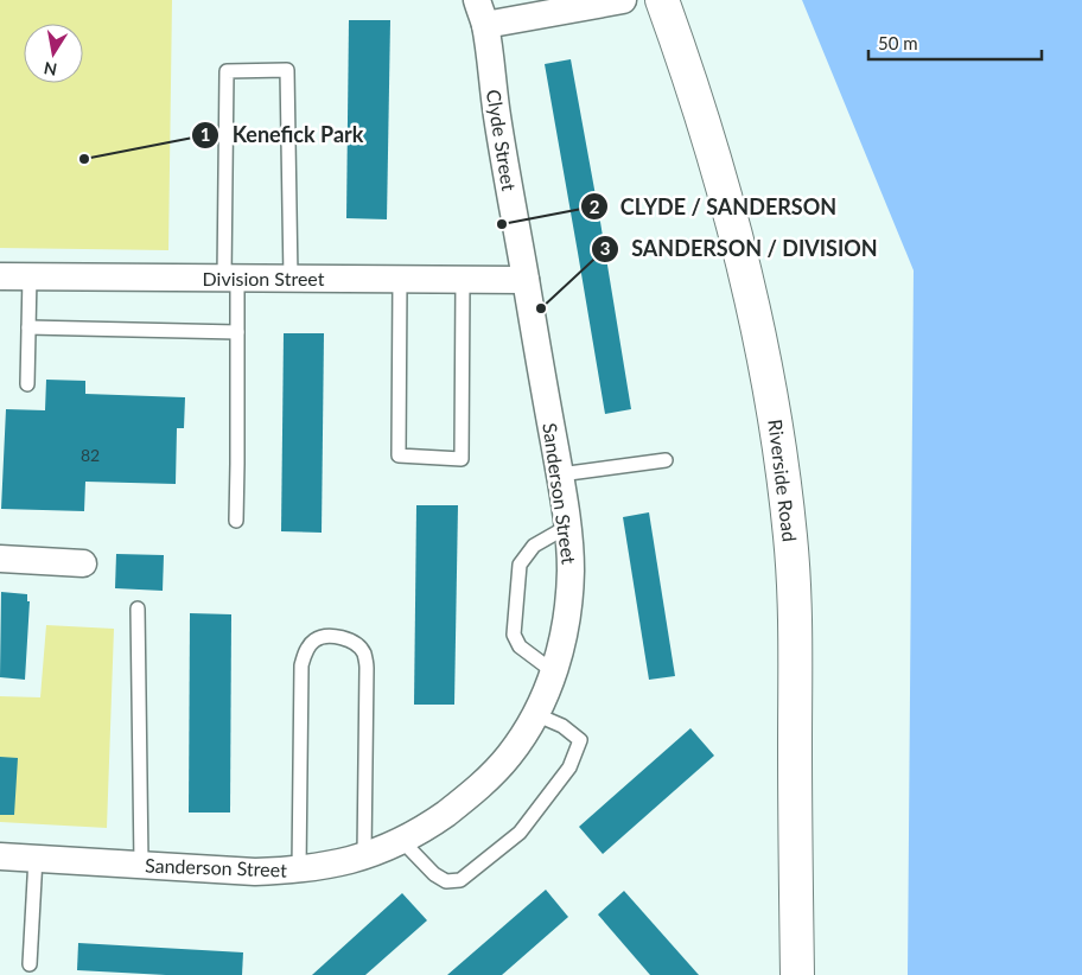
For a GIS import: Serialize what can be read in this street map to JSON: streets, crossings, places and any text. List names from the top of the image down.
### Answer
{
  "streets": {
    "street": [
      "Clyde Street",
      "Division Street",
      "Riverside Road",
      "Sanderson Street"
    ]
  },
  "crossings": [
    ["Clyde Street", "Division Street"],
    ["Clyde Street", "Sanderson Street"],
    ["Division Street", "Sanderson Street"]
  ],
  "places": ["Kenefick Park", "CLYDE / SANDERSON", "SANDERSON / DIVISION"],
  "house_numbers": ["82"],
  "scale_bar": "50 m",
  "north": "bottom"
}
